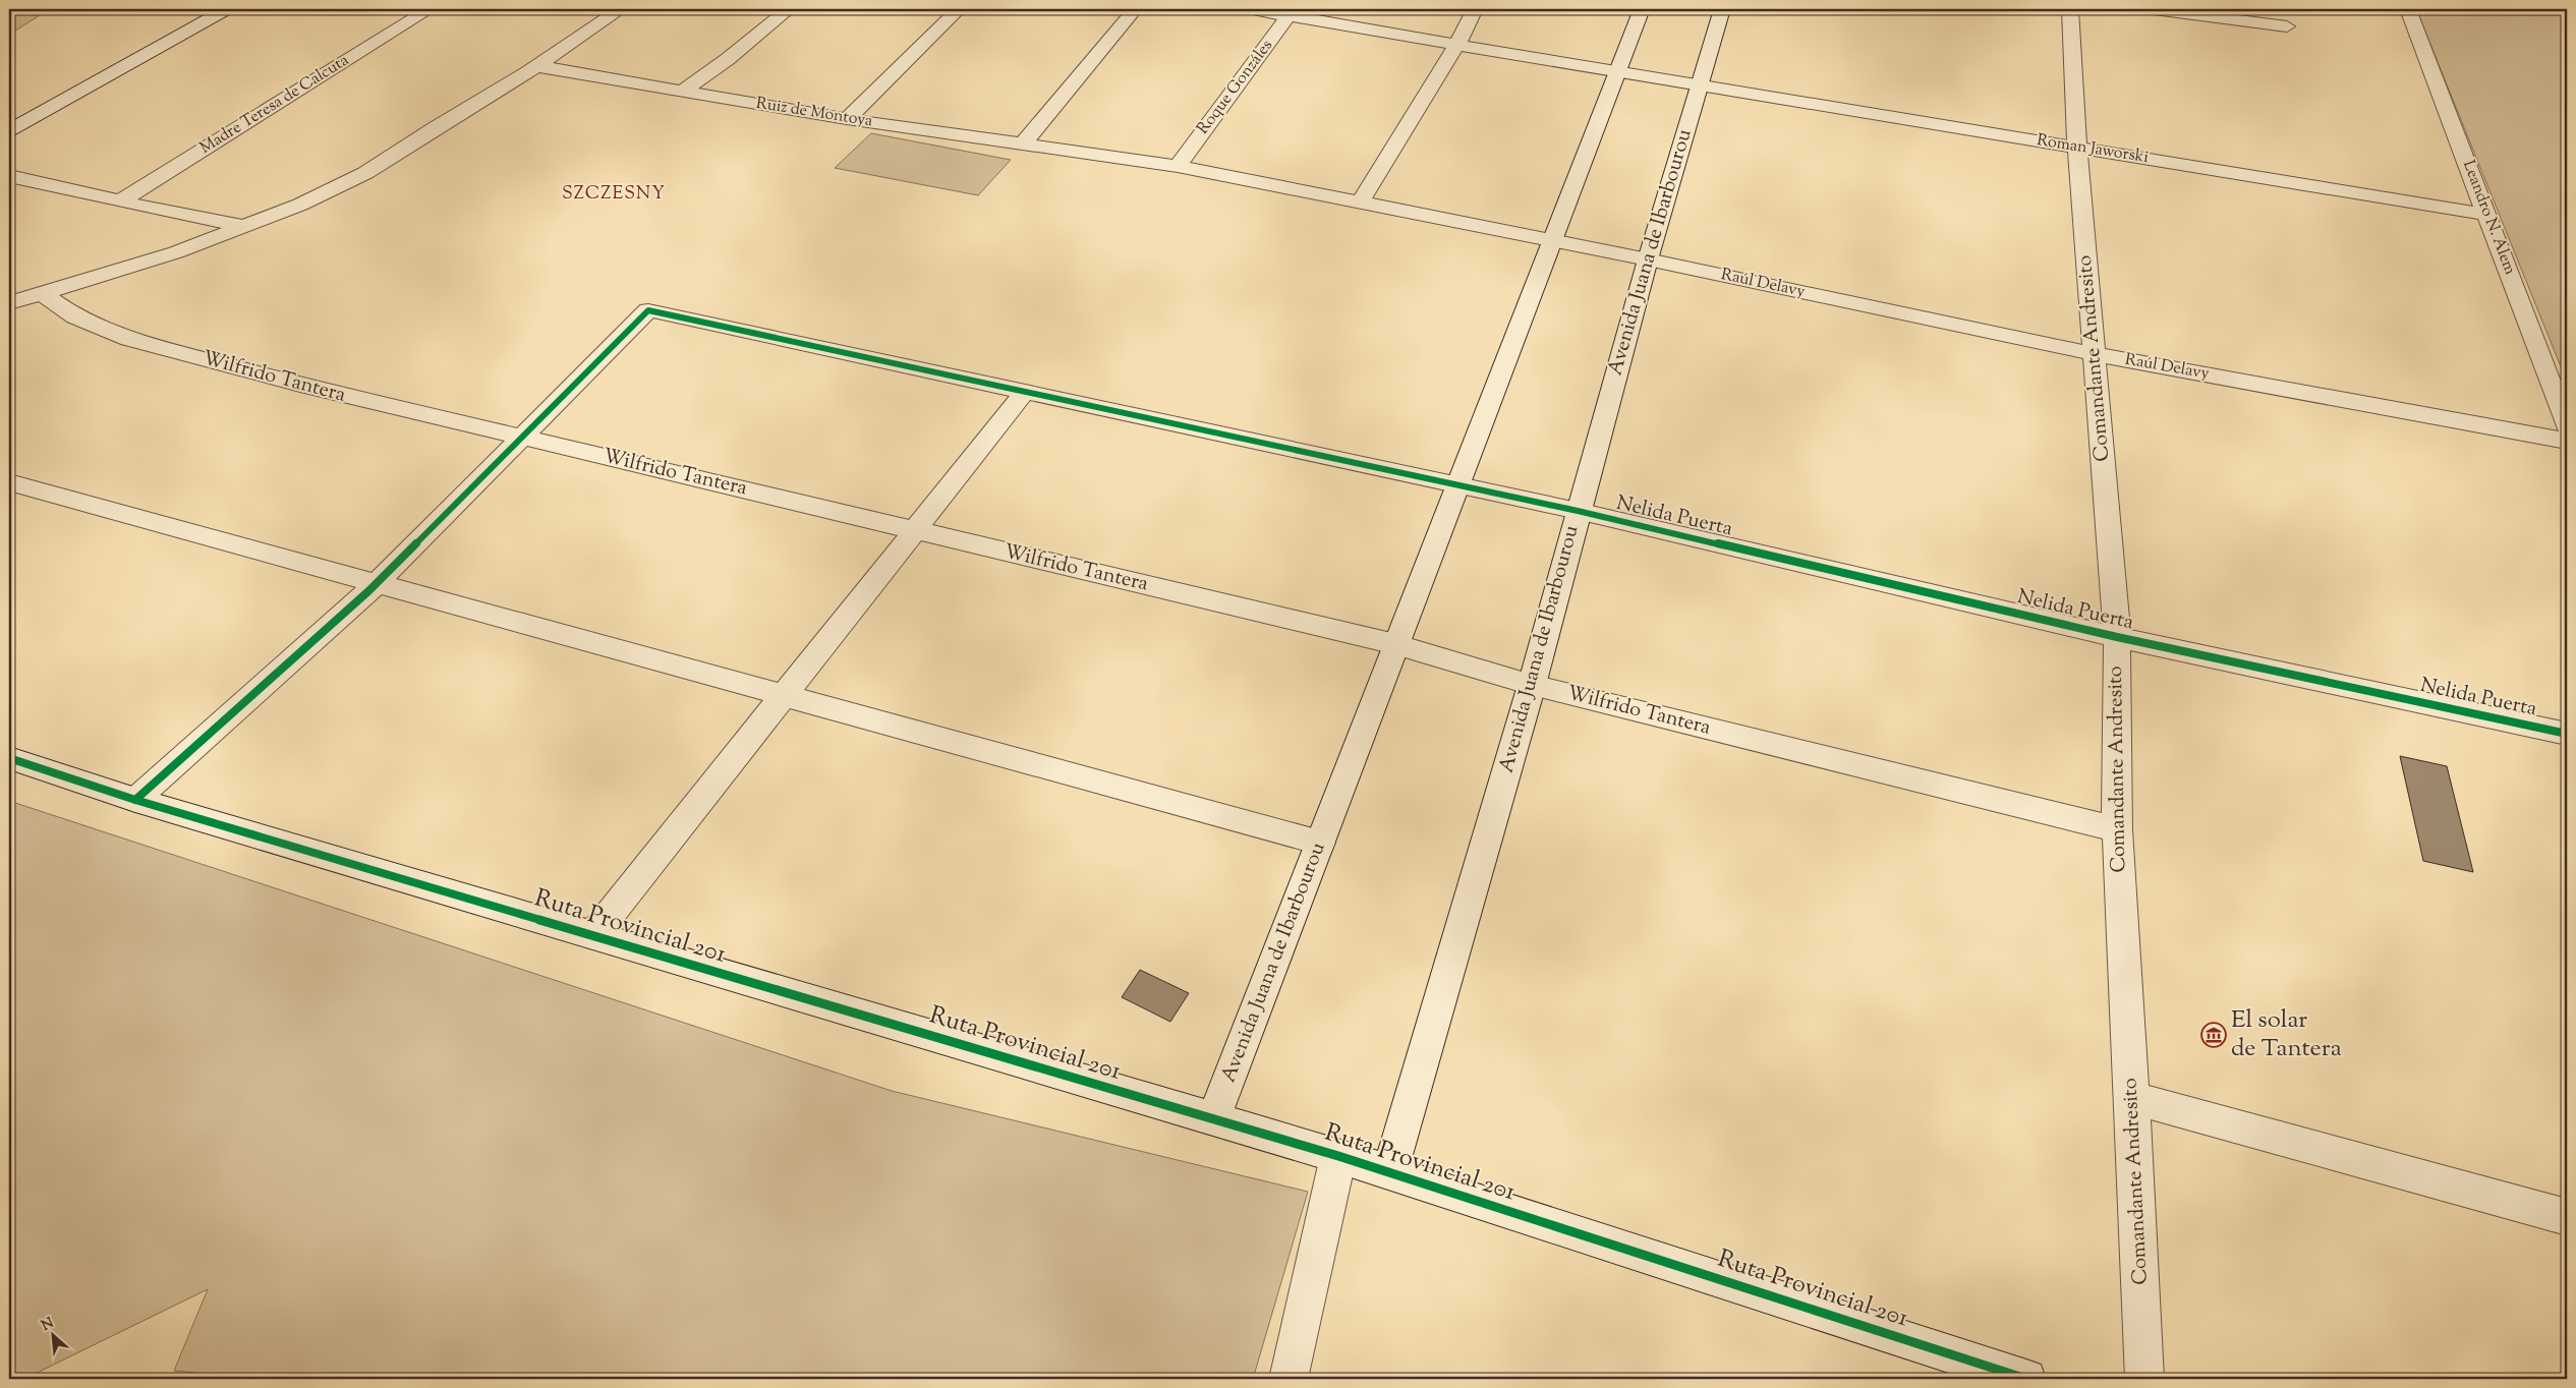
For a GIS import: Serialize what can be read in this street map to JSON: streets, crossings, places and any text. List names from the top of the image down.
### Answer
{
  "streets": {
    "street": [
      "Roque Gonzáles",
      "Madre Teresa de Calcuta",
      "Ruiz de Montoya",
      "Roman Jaworski",
      "Leandro N. Alem",
      "Avenida Juana de Ibarbourou",
      "Raúl Delavy",
      "Comandante Andresito",
      "Wilfrido Tantera",
      "Nelida Puerta",
      "Ruta Provincial 201"
    ]
  },
  "crossings": [
    ["Roque Gonzáles", "Ruiz de Montoya"],
    ["Roque Gonzáles", "Roman Jaworski"],
    ["Ruiz de Montoya", "Raúl Delavy"],
    ["Roman Jaworski", "Leandro N. Alem"],
    ["Roman Jaworski", "Avenida Juana de Ibarbourou"],
    ["Roman Jaworski", "Comandante Andresito"],
    ["Avenida Juana de Ibarbourou", "Raúl Delavy"],
    ["Avenida Juana de Ibarbourou", "Wilfrido Tantera"],
    ["Avenida Juana de Ibarbourou", "Nelida Puerta"],
    ["Avenida Juana de Ibarbourou", "Ruta Provincial 201"],
    ["Raúl Delavy", "Comandante Andresito"],
    ["Comandante Andresito", "Wilfrido Tantera"],
    ["Comandante Andresito", "Nelida Puerta"],
    ["Wilfrido Tantera", "Nelida Puerta"]
  ],
  "districts": ["SZCZESNY"],
  "places": {
    "museum": ["El solar de Tantera"]
  },
  "north": "top left"
}
